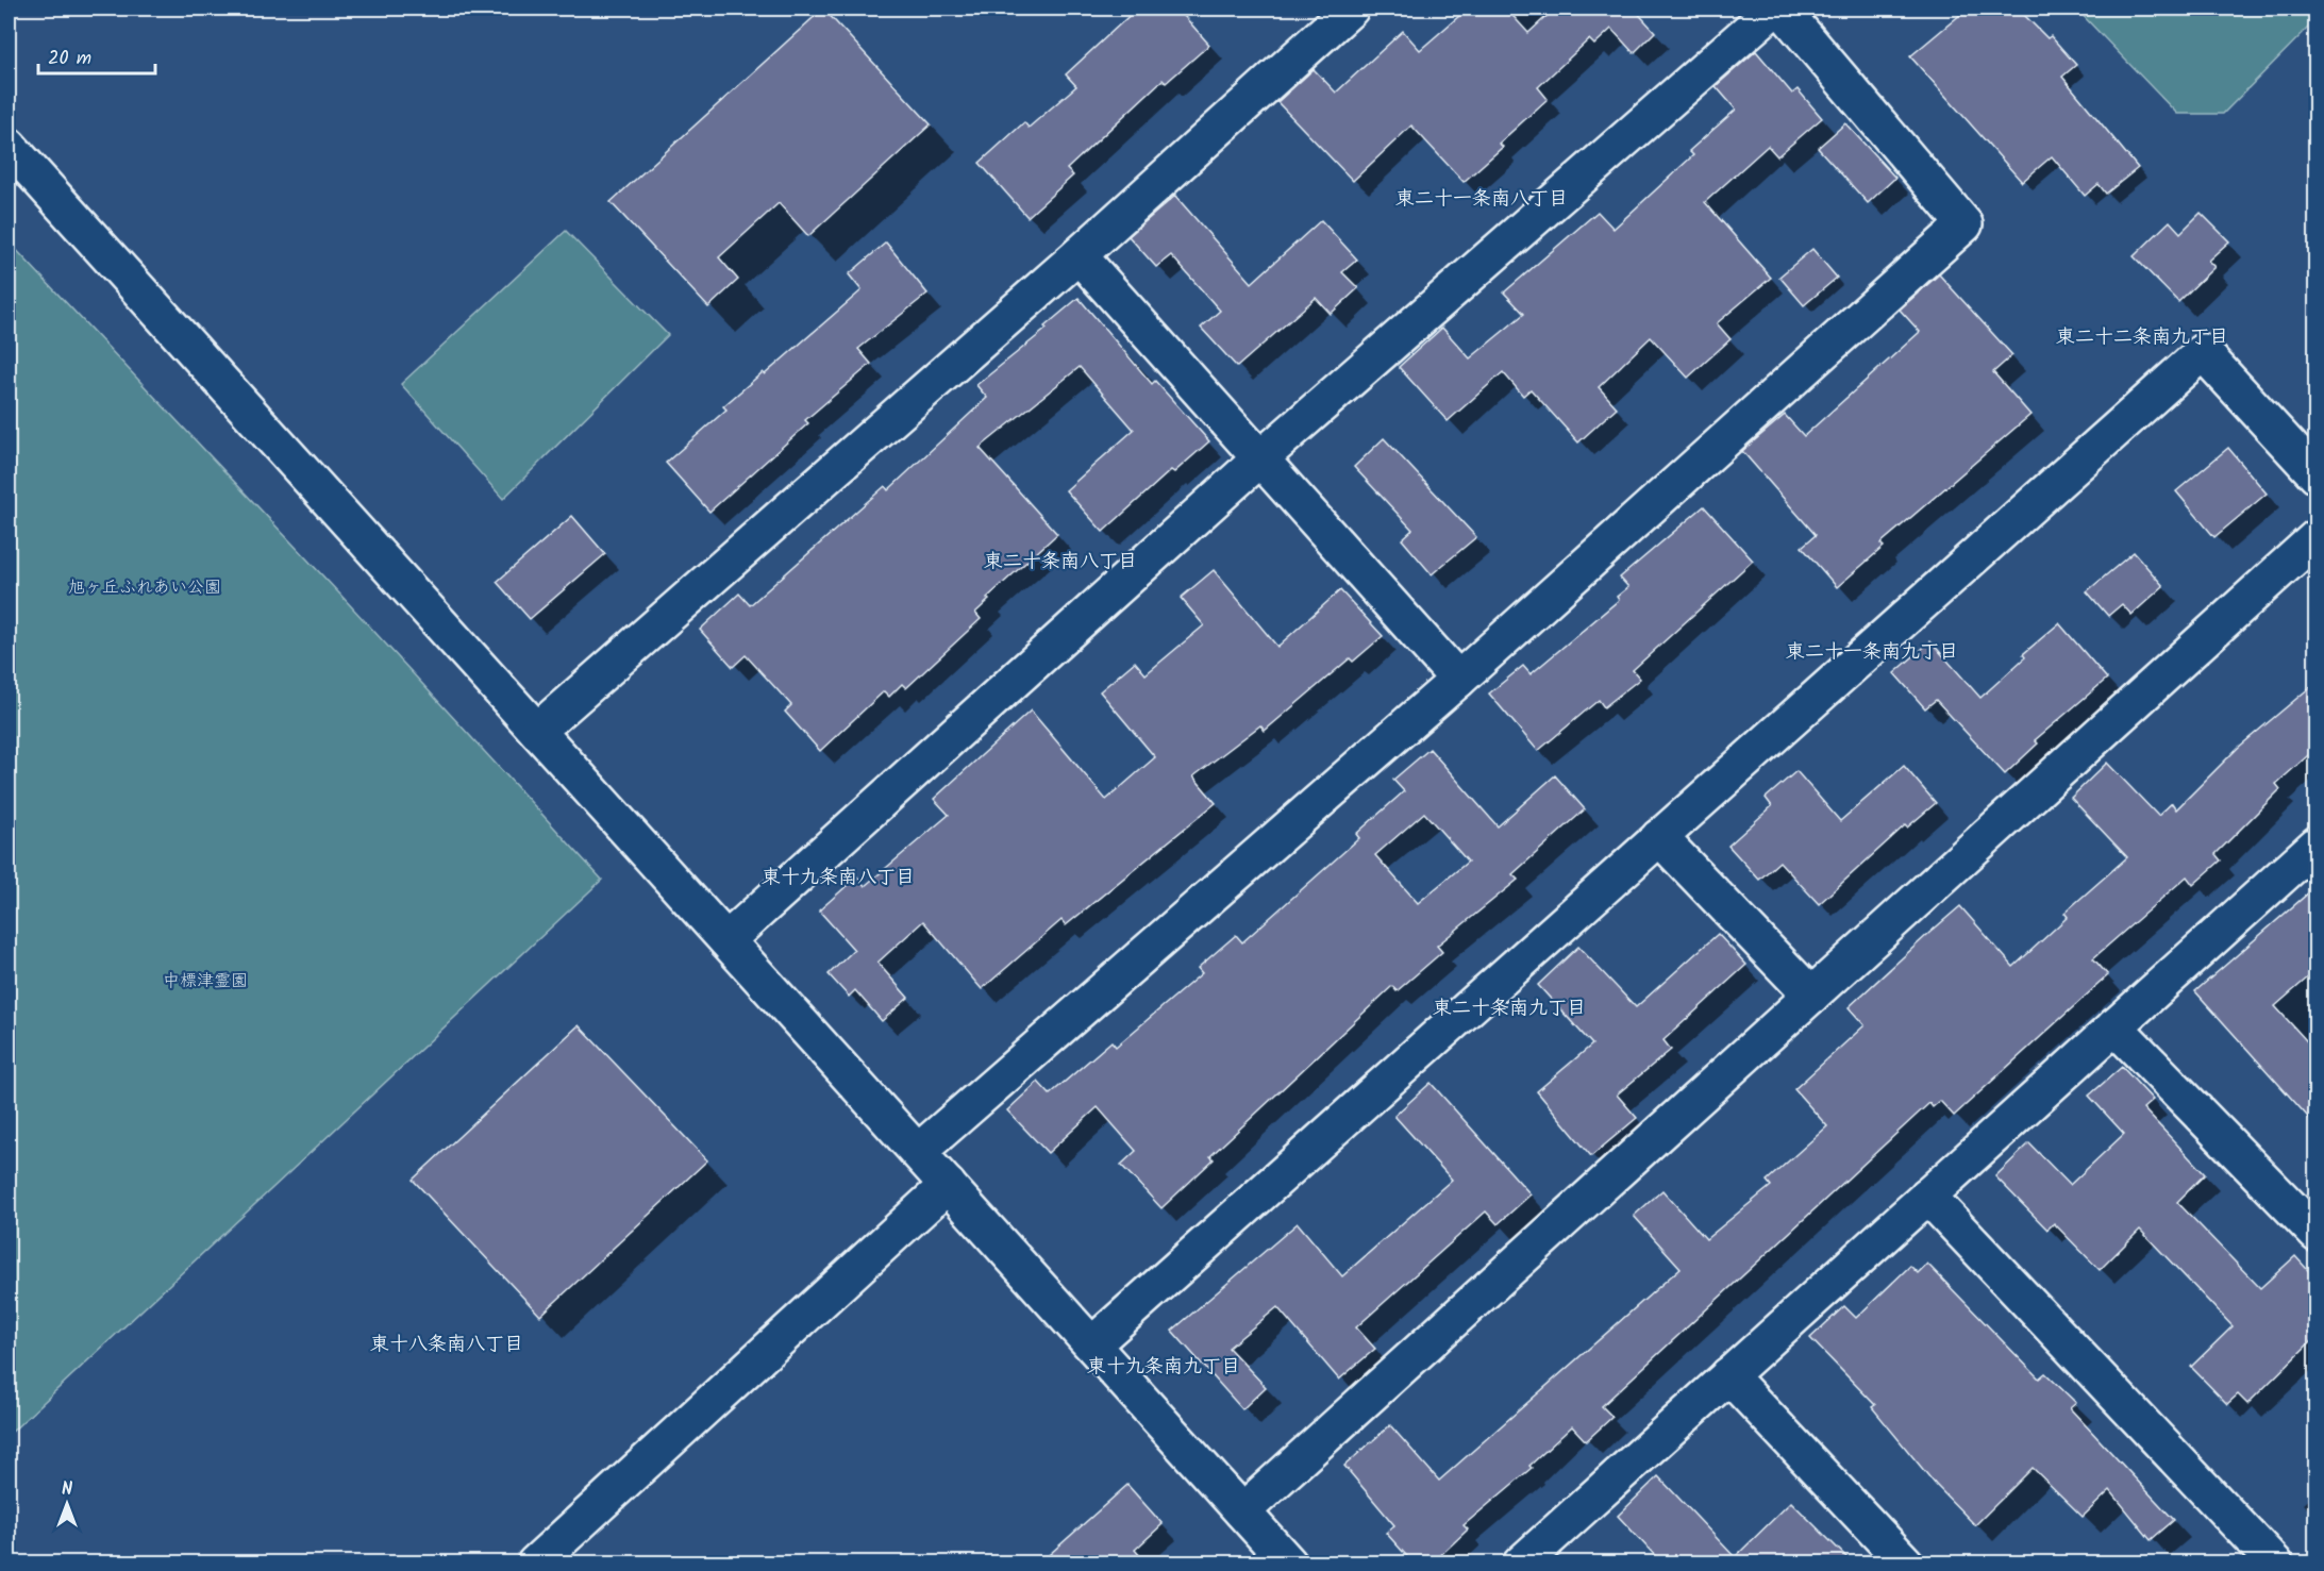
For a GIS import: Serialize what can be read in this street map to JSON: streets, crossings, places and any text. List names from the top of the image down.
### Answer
{
  "districts": [
    "東二十一条南八丁目",
    "東二十二条南九丁目",
    "東二十条南八丁目",
    "東二十一条南九丁目",
    "東十九条南八丁目",
    "東二十条南九丁目",
    "東十八条南八丁目",
    "東十九条南九丁目"
  ],
  "parks": ["旭ヶ丘ふれあい公園", "中標津霊園"],
  "scale_bar": "20 m",
  "north": "top"
}
